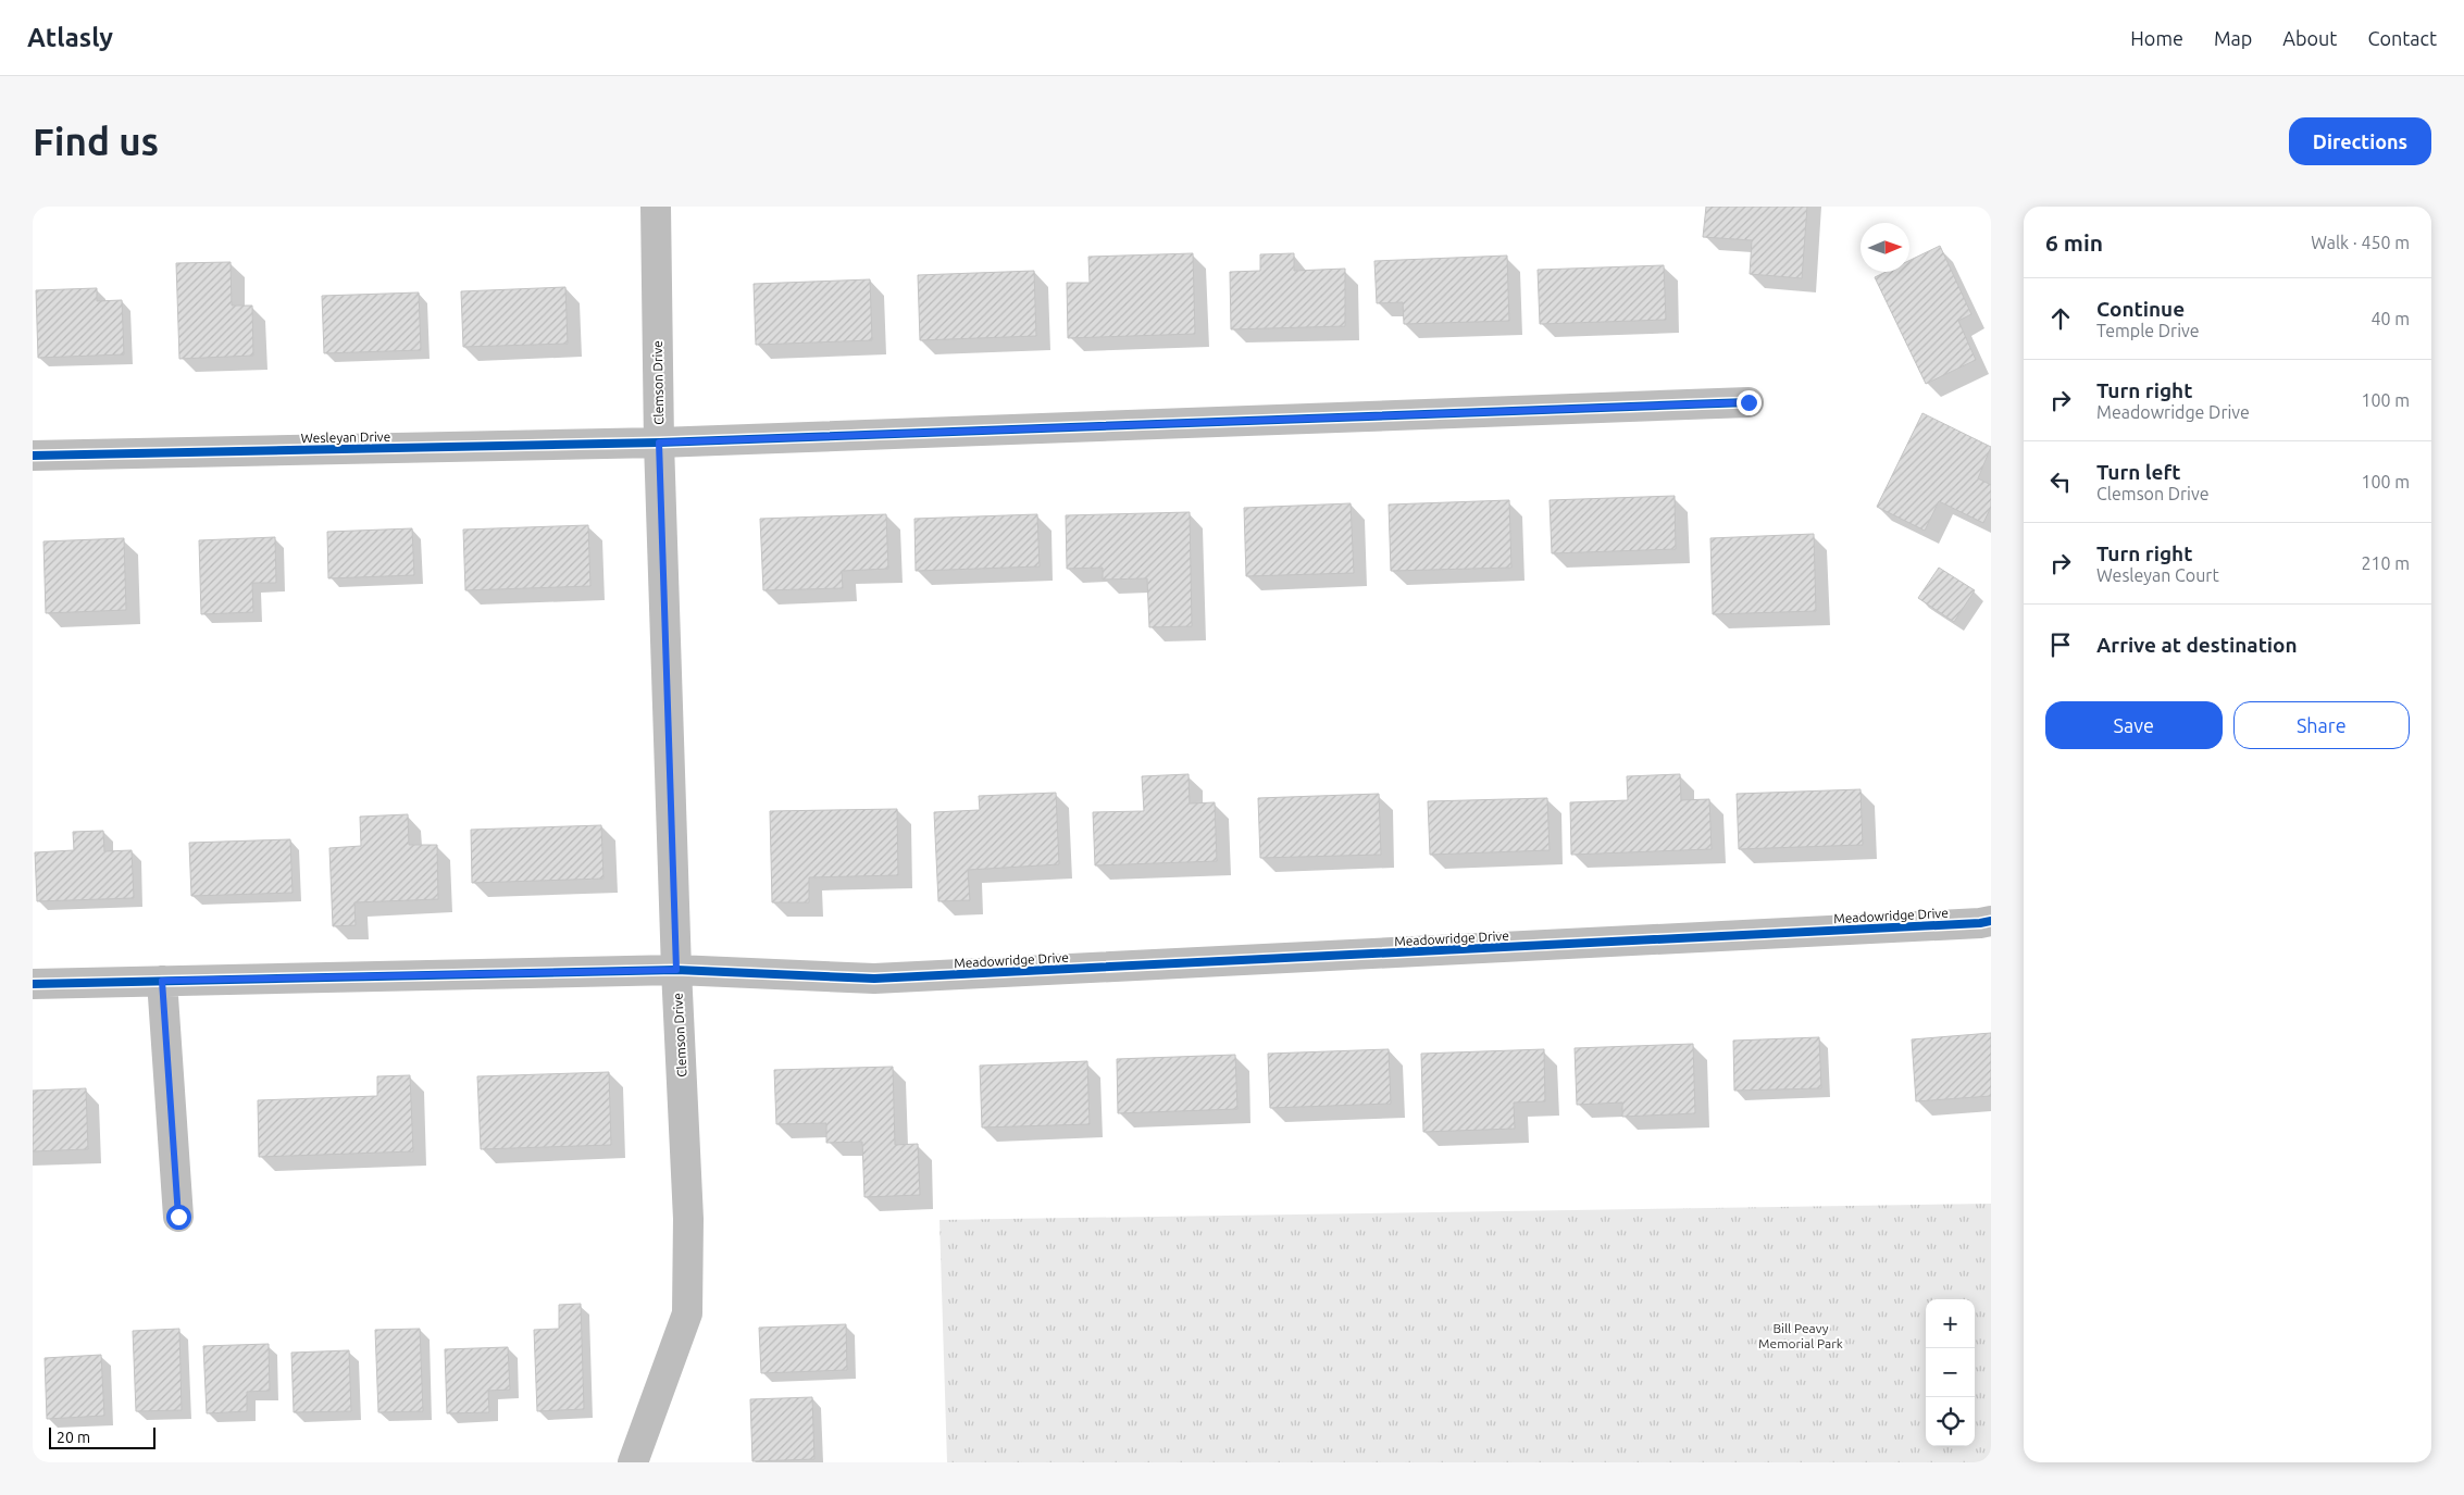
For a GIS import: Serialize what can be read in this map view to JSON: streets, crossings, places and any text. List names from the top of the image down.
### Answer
{
  "streets": {
    "street": ["Clemson Drive", "Wesleyan Drive", "Meadowridge Drive"]
  },
  "crossings": [
    ["Clemson Drive", "Wesleyan Drive"],
    ["Clemson Drive", "Meadowridge Drive"]
  ],
  "parks": ["Bill Peavy Memorial Park"],
  "scale_bar": "20 m",
  "north": "right",
  "page": {
    "header": "Atlasly",
    "nav": [
      "Home",
      "Map",
      "About",
      "Contact"
    ],
    "buttons": [
      "Directions",
      ["Save", "Share"]
    ],
    "title": "Find us",
    "heading": ["6 min", "Walk · 450 m"],
    "list": [
      ["Continue", "Temple Drive", "40 m"],
      ["Turn right", "Meadowridge Drive", "100 m"],
      ["Turn left", "Clemson Drive", "100 m"],
      ["Turn right", "Wesleyan Court", "210 m"],
      "Arrive at destination"
    ],
    "map_buttons": ["+", "−"],
    "scale": "20 m"
  }
}
